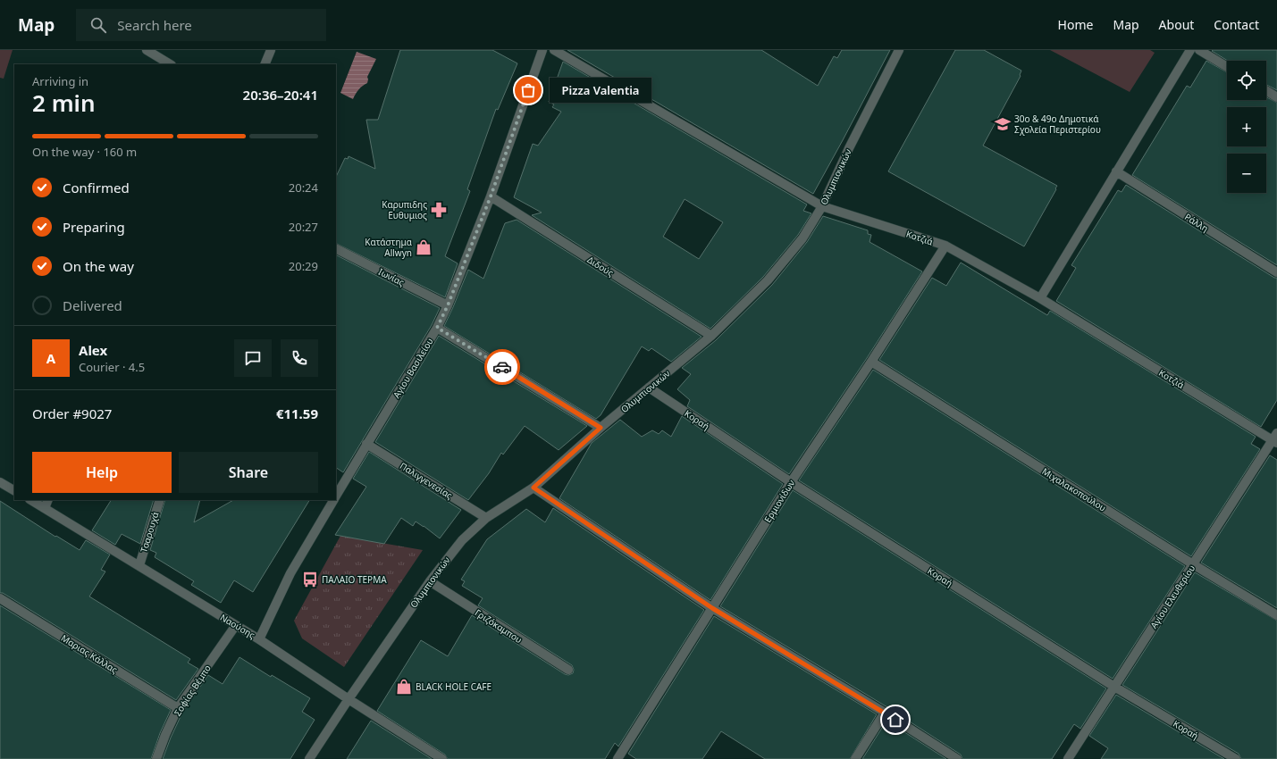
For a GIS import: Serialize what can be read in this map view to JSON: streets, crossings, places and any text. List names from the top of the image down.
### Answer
{
  "streets": {
    "street": [
      "Ολυμπιονικών",
      "Ράλλη",
      "Κοτζιά",
      "Διδούς",
      "Ιωνίας",
      "Αγίου Βασιλείου",
      "Κοραή",
      "Παλιγγενεσίας",
      "Μιχαλακοπούλου",
      "Ερμιονίδων",
      "Τσαρουχά",
      "Αγίου Ελευθερίου",
      "Ναούσης",
      "Γριζόκαμπου",
      "Μαριας Κάλλας",
      "Σοφίας Βέμπο"
    ]
  },
  "crossings": [
    ["Ολυμπιονικών", "Κοτζιά"],
    ["Ολυμπιονικών", "Διδούς"],
    ["Ολυμπιονικών", "Κοραή"],
    ["Ολυμπιονικών", "Παλιγγενεσίας"],
    ["Ολυμπιονικών", "Ναούσης"],
    ["Ολυμπιονικών", "Γριζόκαμπου"],
    ["Κοτζιά", "Ερμιονίδων"],
    ["Κοτζιά", "Αγίου Ελευθερίου"],
    ["Διδούς", "Αγίου Βασιλείου"],
    ["Ιωνίας", "Αγίου Βασιλείου"],
    ["Αγίου Βασιλείου", "Παλιγγενεσίας"],
    ["Αγίου Βασιλείου", "Ναούσης"],
    ["Κοραή", "Ερμιονίδων"],
    ["Κοραή", "Αγίου Ελευθερίου"],
    ["Μιχαλακοπούλου", "Ερμιονίδων"],
    ["Μιχαλακοπούλου", "Αγίου Ελευθερίου"],
    ["Τσαρουχά", "Ναούσης"],
    ["Ναούσης", "Σοφίας Βέμπο"],
    ["Μαριας Κάλλας", "Σοφίας Βέμπο"]
  ],
  "places": {
    "other": ["Pizza Valentia"],
    "school or university": ["30ο & 49ο Δημοτικά Σχολεία Περιστερίου"],
    "pharmacy": ["Καρυπιδης Ευθυμιος"],
    "shop": ["Κατάστημα Allwyn", "BLACK HOLE CAFE"],
    "bus stop": ["ΠΑΛΑΙΟ ΤΕΡΜΑ"]
  },
  "page": {
    "header": "Map",
    "search": "Search here",
    "nav": [
      "Home",
      "Map",
      "About",
      "Contact"
    ],
    "map_buttons": ["+", "−"],
    "heading": ["2 min", "Arriving in", "20:36–20:41"],
    "panel": [
      "Alex",
      "Courier · 4.5",
      "Order #9027",
      "€11.59"
    ],
    "bubble": "Pizza Valentia",
    "bar": "On the way · 160 m",
    "list": [
      ["Confirmed", "20:24"],
      ["Preparing", "20:27"],
      ["On the way", "20:29"],
      "Delivered"
    ],
    "round": "A",
    "buttons": ["Help", "Share"]
  }
}
